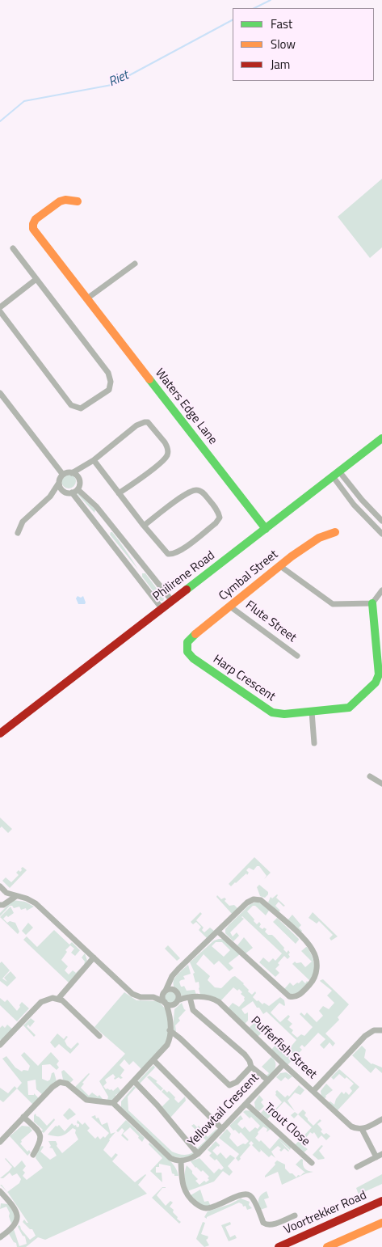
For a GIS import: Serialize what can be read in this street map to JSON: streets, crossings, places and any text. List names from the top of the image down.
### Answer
{
  "streets": {
    "street": [
      "Waters Edge Lane",
      "Cymbal Street",
      "Philirene Road",
      "Flute Street",
      "Harp Crescent",
      "Pufferfish Street",
      "Yellowtail Crescent",
      "Trout Close",
      "Voortrekker Road"
    ]
  },
  "crossings": [
    ["Waters Edge Lane", "Philirene Road"],
    ["Cymbal Street", "Flute Street"],
    ["Cymbal Street", "Harp Crescent"],
    ["Pufferfish Street", "Yellowtail Crescent"],
    ["Yellowtail Crescent", "Trout Close"]
  ],
  "water": ["Riet"],
  "legend": ["Fast", "Slow", "Jam"]
}
